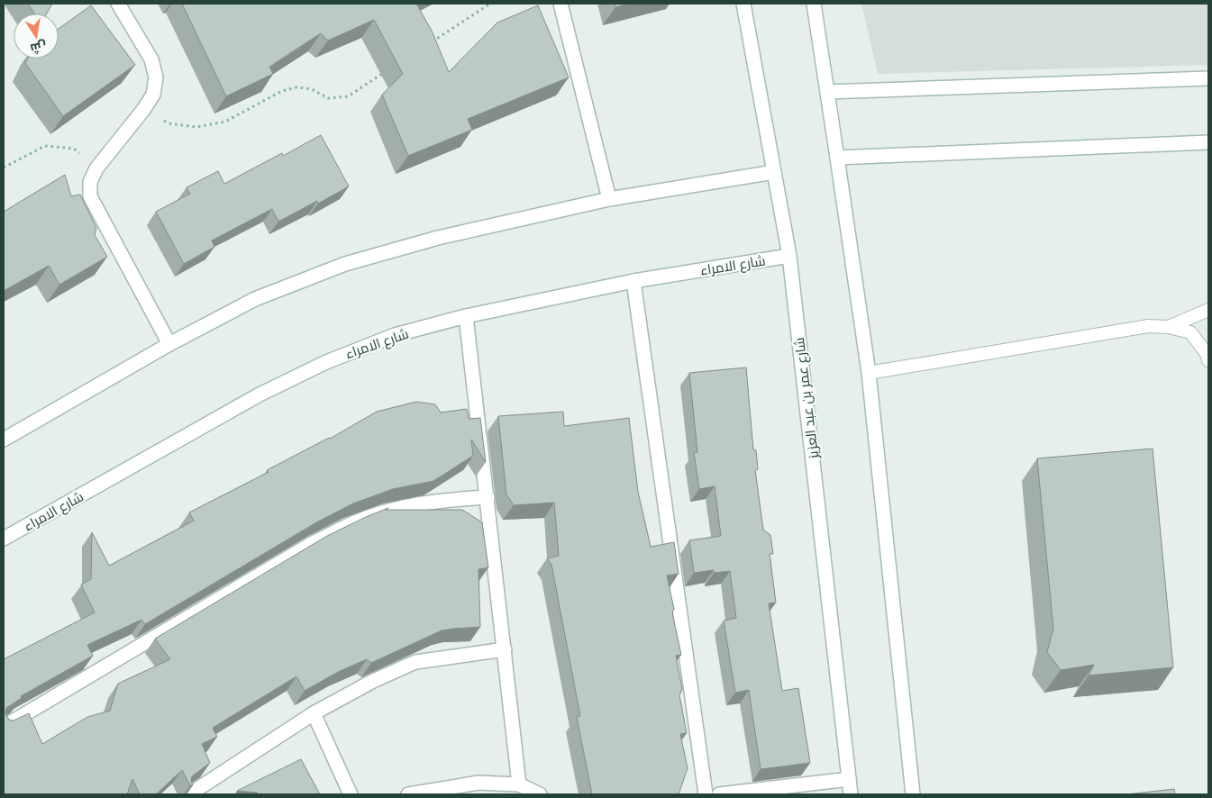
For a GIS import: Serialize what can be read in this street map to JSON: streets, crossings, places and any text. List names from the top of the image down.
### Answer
{
  "streets": {
    "street": ["شارع الامراء", "شارع عمر بن عبد العزيز"]
  },
  "crossings": [
    ["شارع الامراء", "شارع عمر بن عبد العزيز"]
  ],
  "north": "bottom"
}
